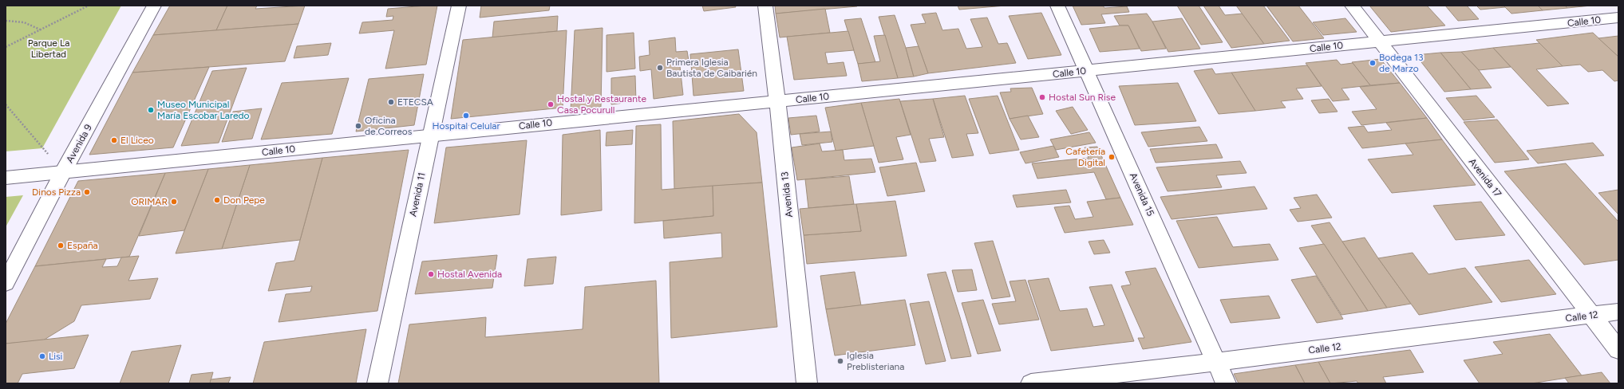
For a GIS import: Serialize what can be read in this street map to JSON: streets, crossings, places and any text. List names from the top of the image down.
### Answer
{
  "streets": {
    "street": [
      "Calle 10",
      "Avenida 9",
      "Avenida 17",
      "Avenida 11",
      "Avenida 13",
      "Avenida 15",
      "Calle 12"
    ]
  },
  "crossings": [
    ["Calle 10", "Avenida 9"],
    ["Calle 10", "Avenida 17"],
    ["Calle 10", "Avenida 11"],
    ["Calle 10", "Avenida 13"],
    ["Calle 10", "Avenida 15"],
    ["Avenida 17", "Calle 12"],
    ["Avenida 15", "Calle 12"]
  ],
  "parks": ["Parque La Libertad"],
  "places": [
    "Bodega 13 de Marzo",
    "Primera Iglesia Bautista de Caibarién",
    "Hostal Sun Rise",
    "ETECSA",
    "Hostal y Restaurante Casa Pocurull",
    "Museo Municipal María Escobar Laredo",
    "Hospital Celular",
    "Oficina de Correos",
    "El Liceo",
    "Cafetería Digital",
    "Dinos Pizza",
    "Don Pepe",
    "ORIMAR",
    "España",
    "Hostal Avenida",
    "Lisi",
    "Iglesia Preblisteriana"
  ]
}
